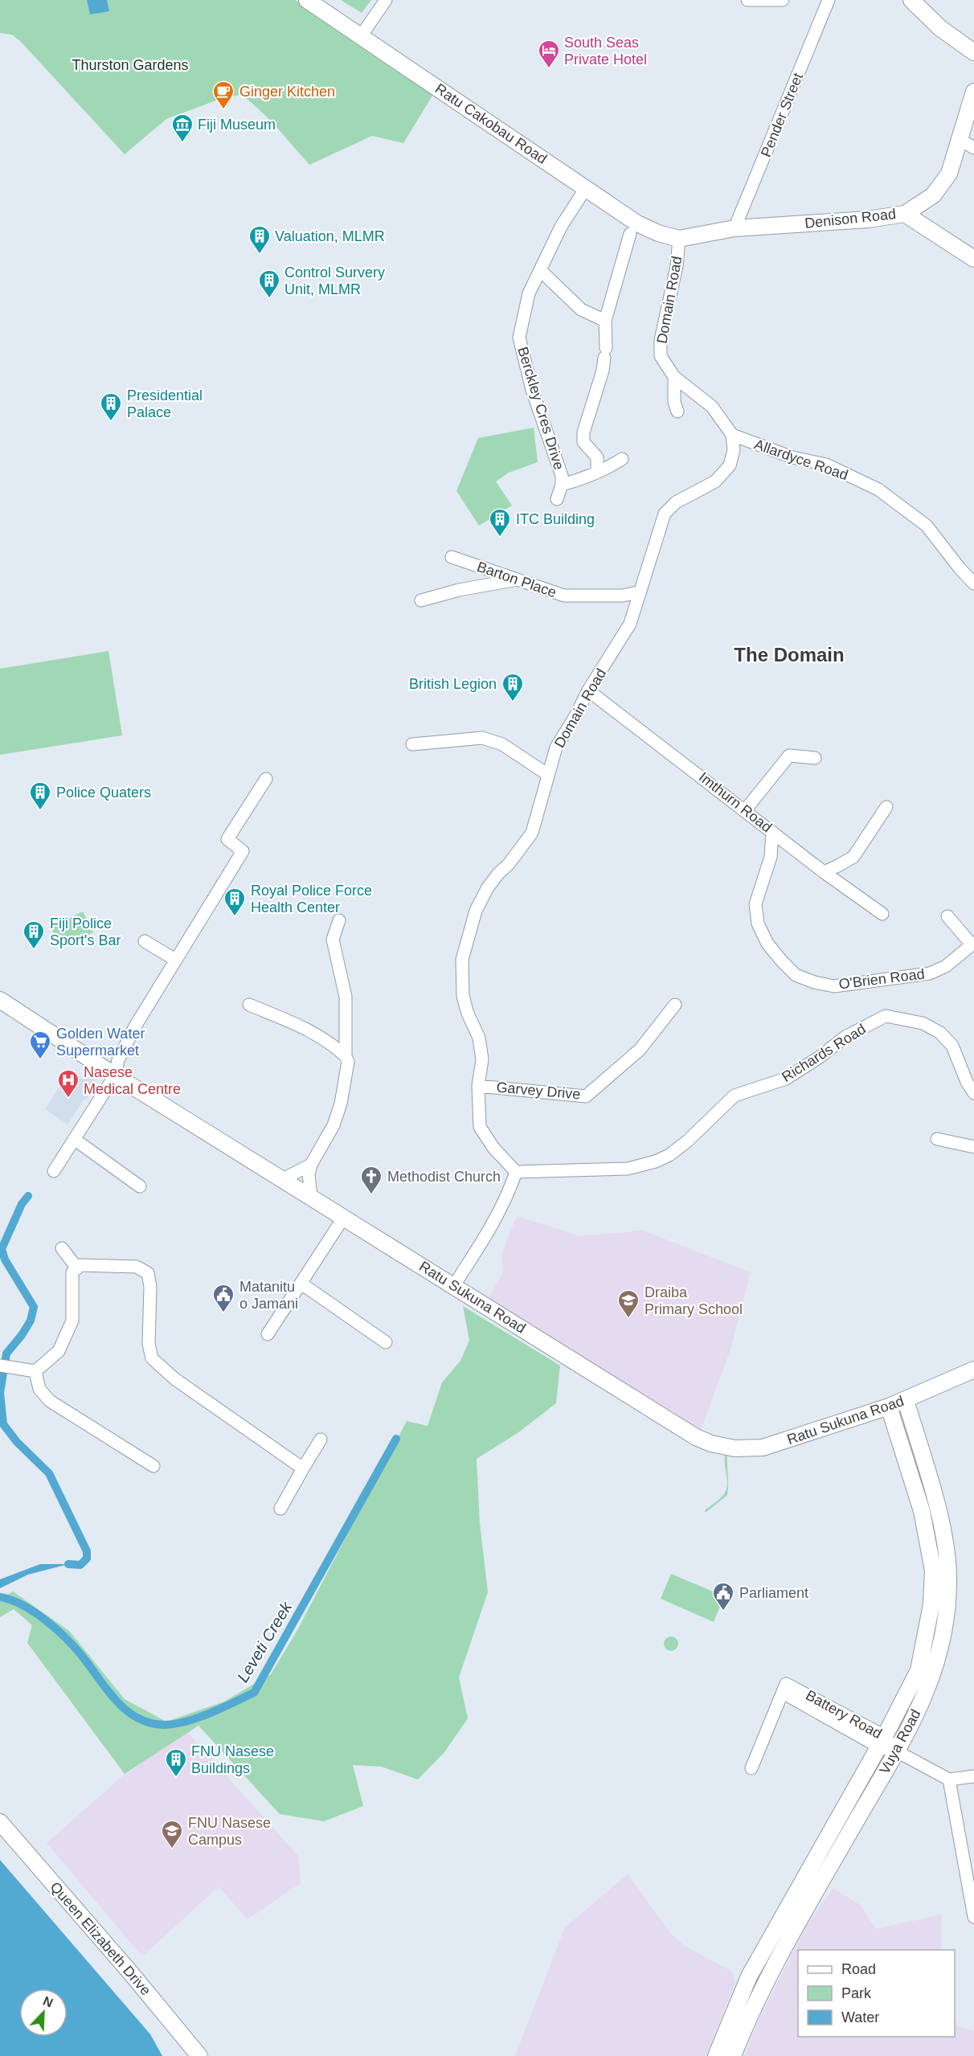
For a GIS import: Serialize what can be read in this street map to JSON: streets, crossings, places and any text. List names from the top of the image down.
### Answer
{
  "streets": {
    "main road": [
      "Ratu Cakobau Road",
      "Denison Road",
      "Ratu Sukuna Road",
      "Vuya Road",
      "Queen Elizabeth Drive"
    ],
    "street": [
      "Pender Street",
      "Domain Road",
      "Berckley Cres Drive",
      "Allardyce Road",
      "Barton Place",
      "Imthurn Road",
      "O'Brien Road",
      "Richards Road",
      "Garvey Drive",
      "Battery Road"
    ]
  },
  "crossings": [
    ["Pender Street", "Denison Road"],
    ["Ratu Cakobau Road", "Denison Road"],
    ["Ratu Cakobau Road", "Domain Road"],
    ["Ratu Cakobau Road", "Berckley Cres Drive"],
    ["Denison Road", "Domain Road"],
    ["Domain Road", "Allardyce Road"],
    ["Domain Road", "Barton Place"],
    ["Domain Road", "Imthurn Road"],
    ["Domain Road", "Richards Road"],
    ["Domain Road", "Garvey Drive"],
    ["Imthurn Road", "O'Brien Road"],
    ["Ratu Sukuna Road", "Vuya Road"],
    ["Battery Road", "Vuya Road"]
  ],
  "districts": ["The Domain"],
  "water": ["Leveti Creek"],
  "parks": ["Thurston Gardens"],
  "places": {
    "hotel": ["South Seas Private Hotel"],
    "cafe": ["Ginger Kitchen"],
    "museum": ["Fiji Museum"],
    "building": [
      "Valuation, MLMR",
      "Control Survery Unit, MLMR",
      "Presidential Palace",
      "ITC Building",
      "British Legion",
      "Police Quaters",
      "Royal Police Force Health Center",
      "Fiji Police Sport's Bar",
      "FNU Nasese Buildings"
    ],
    "supermarket": ["Golden Water Supermarket"],
    "hospital": ["Nasese Medical Centre"],
    "church": ["Methodist Church"],
    "public building": ["Matanitu o Jamani", "Parliament"],
    "school or university": ["Draiba Primary School", "FNU Nasese Campus"]
  },
  "legend": ["Road", "Park", "Water"],
  "north": "top right"
}
